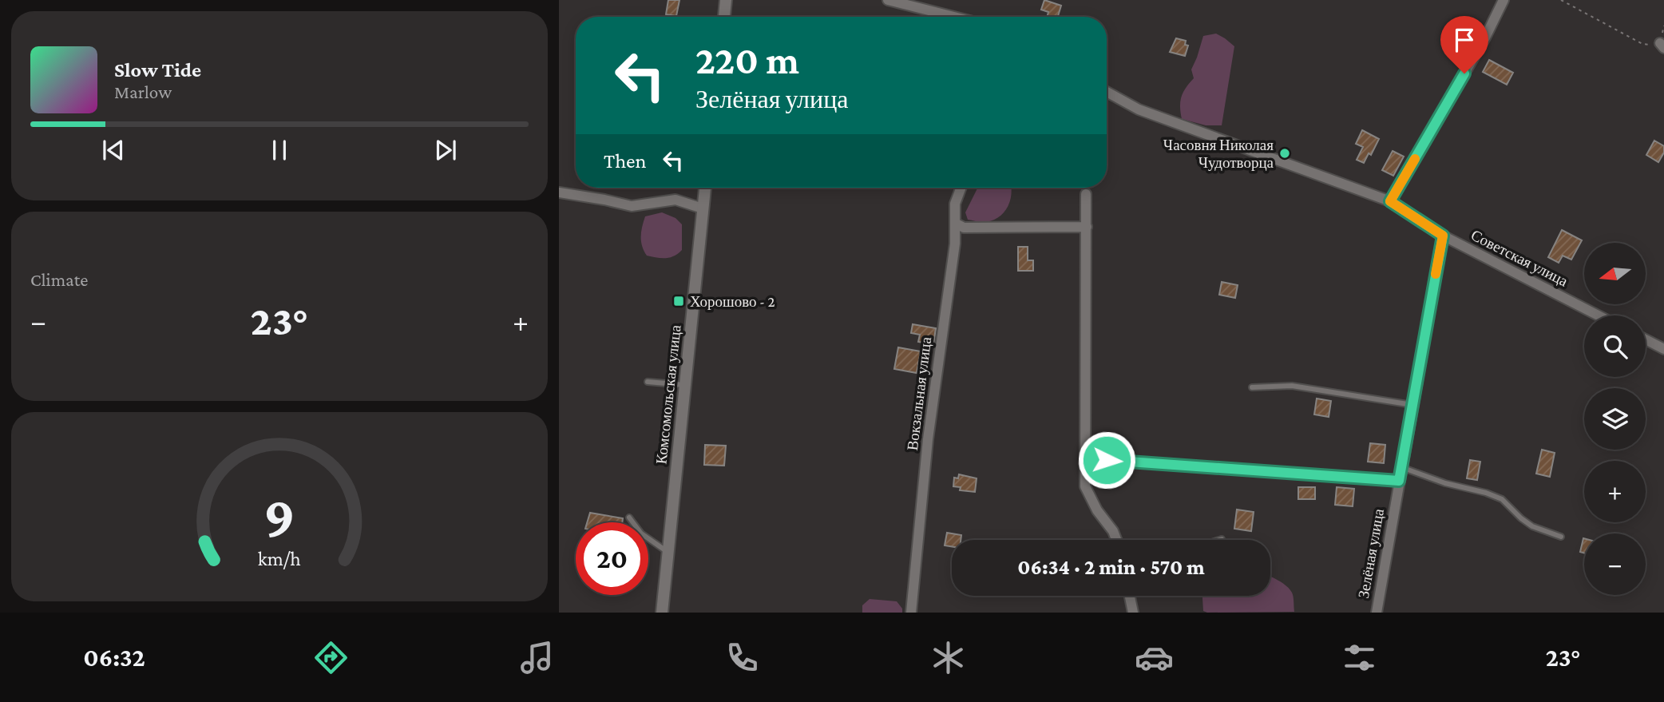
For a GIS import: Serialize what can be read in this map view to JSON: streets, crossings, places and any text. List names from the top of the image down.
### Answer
{
  "streets": {
    "street": [
      "Советская улица",
      "Вокзальная улица",
      "Комсомольская улица",
      "Зелёная улица"
    ]
  },
  "crossings": [
    ["Советская улица", "Зелёная улица"]
  ],
  "places": {
    "other": ["Часовня Николая Чудотворца"],
    "transit": ["Хорошово - 2"]
  },
  "north": "left",
  "page": {
    "turn": ["220 m", "Зелёная улица"],
    "song": ["Slow Tide", "Marlow"],
    "then": "Then",
    "tile": "Climate",
    "map_buttons": ["+", "−"],
    "heat": ["−", "23°", "+"],
    "limit": "20",
    "trip": "06:34 · 2 min · 570 m",
    "tabs": ["06:32", "23°"],
    "gauge": ["9", "km/h"]
  }
}
